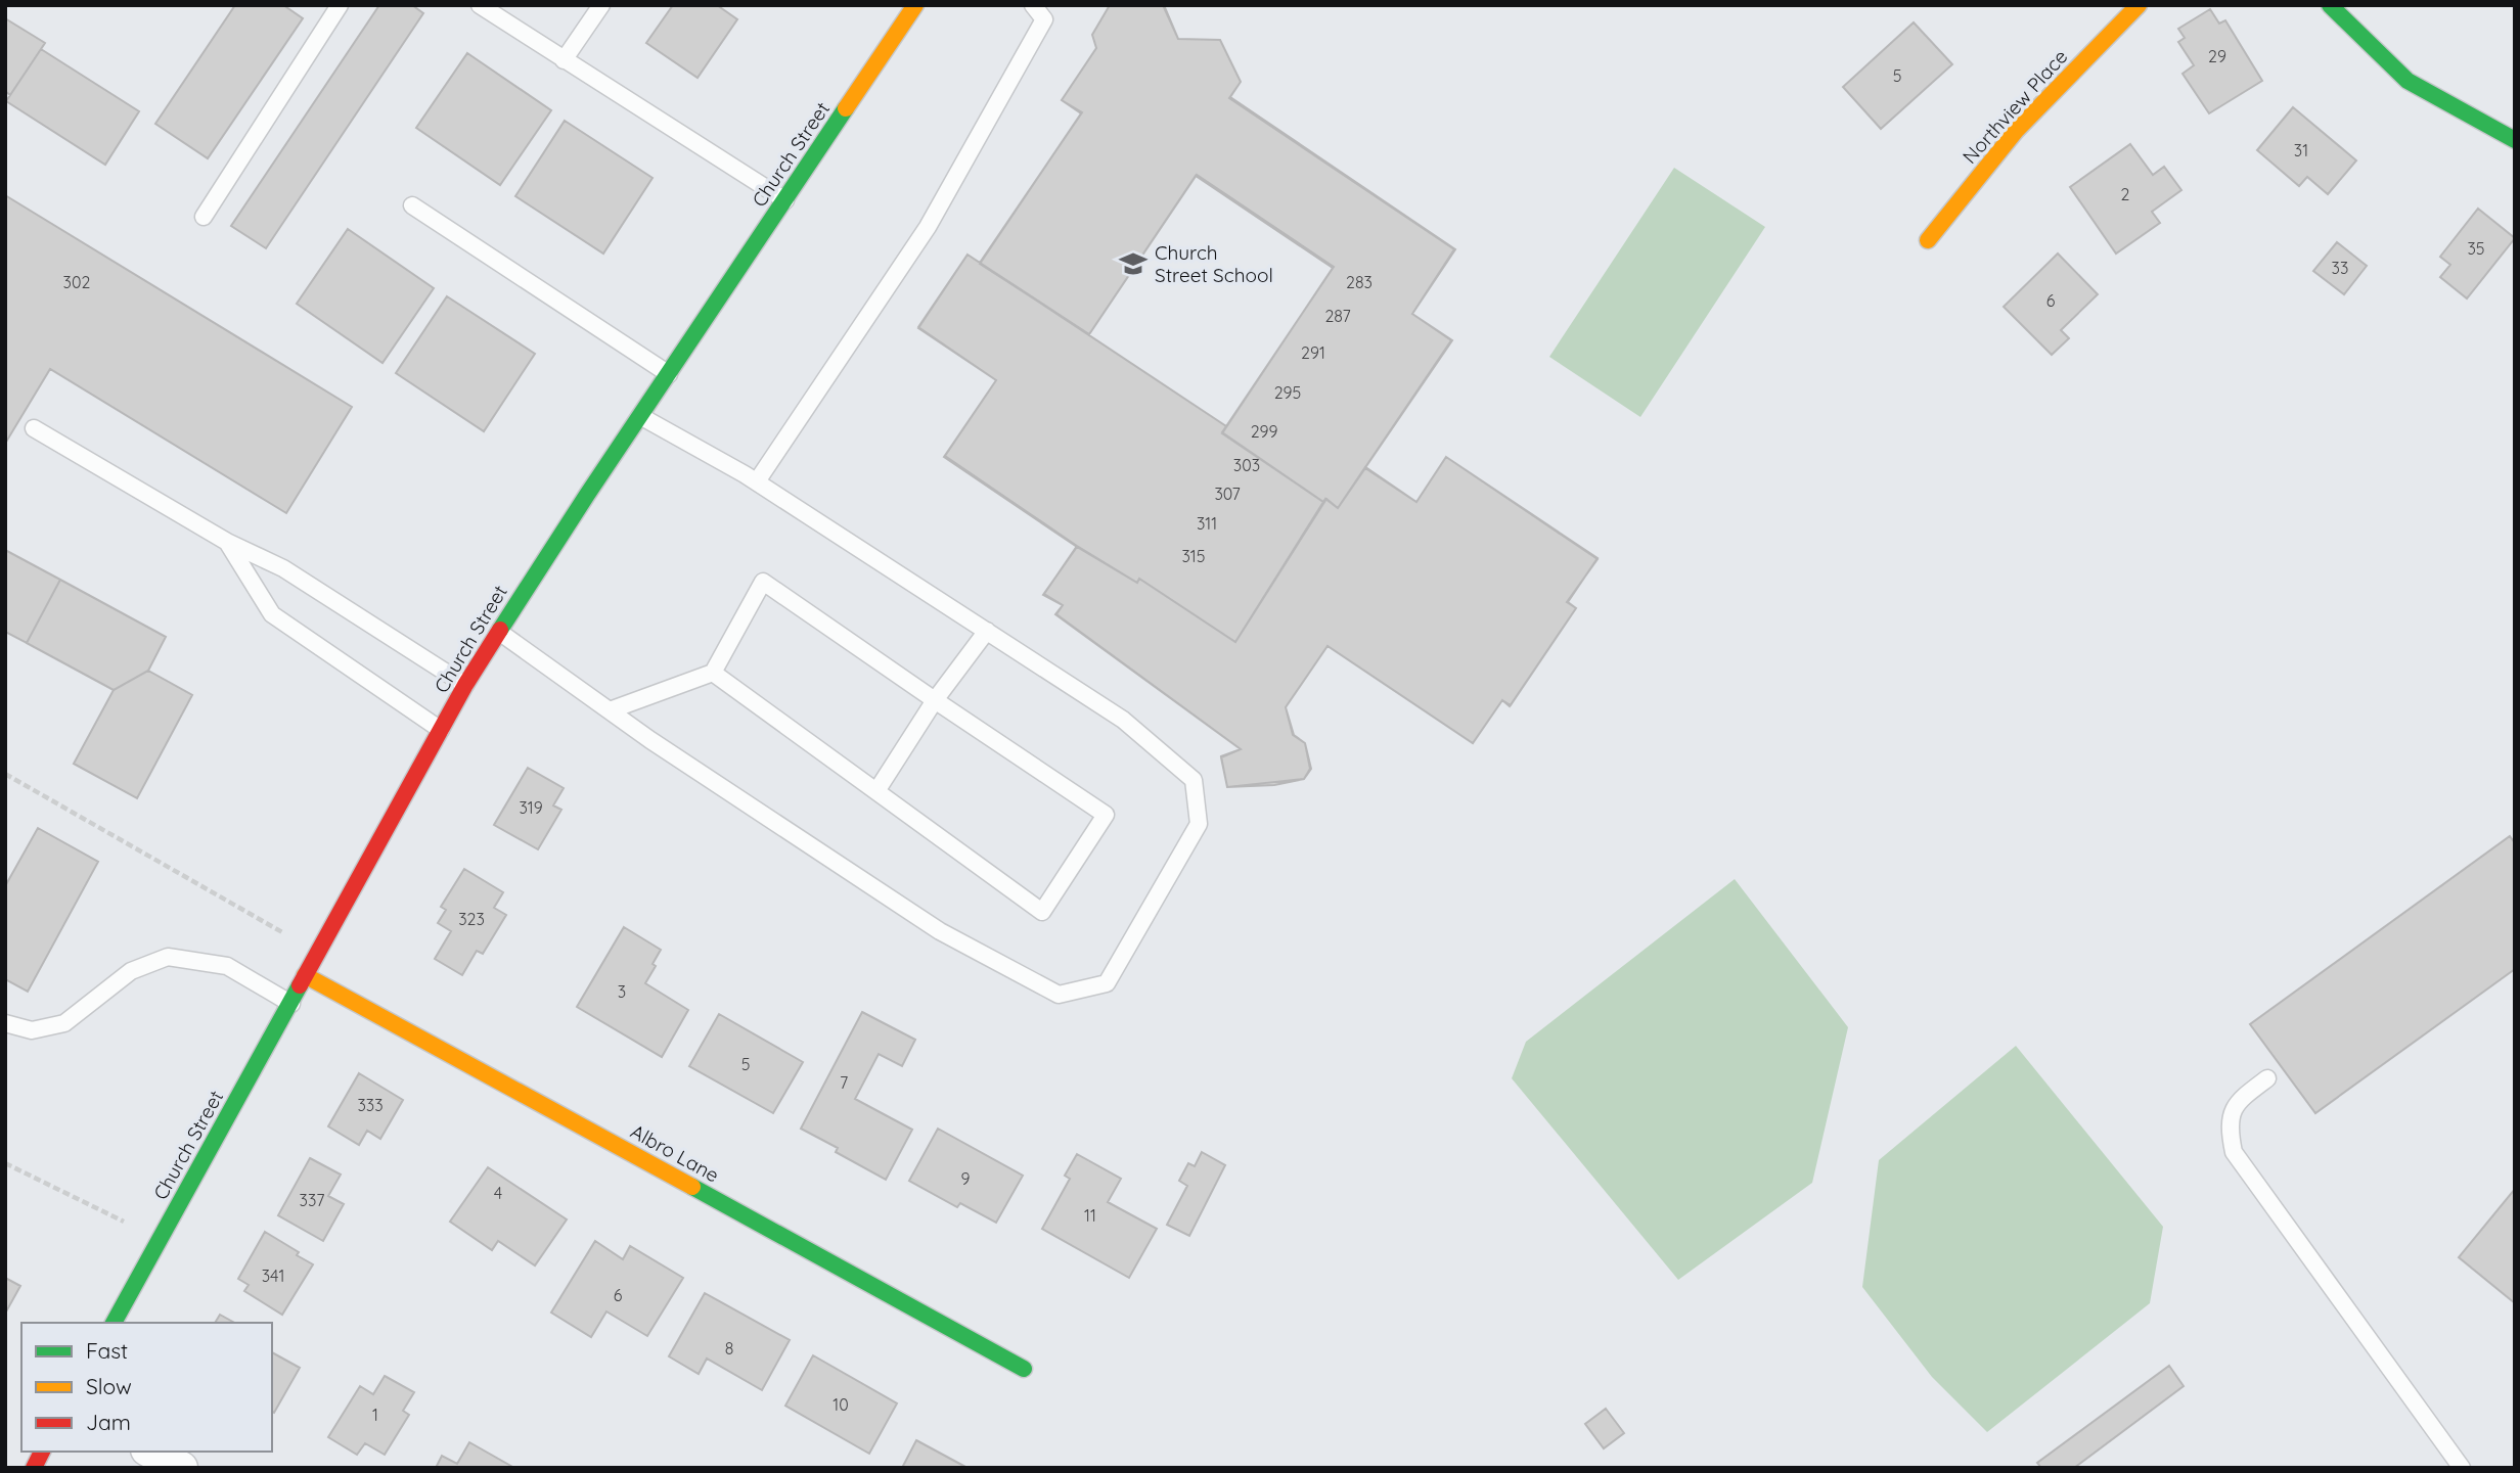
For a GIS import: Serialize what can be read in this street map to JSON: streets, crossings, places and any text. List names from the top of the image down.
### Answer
{
  "streets": {
    "street": ["Northview Place", "Church Street", "Albro Lane"]
  },
  "crossings": [
    ["Church Street", "Albro Lane"]
  ],
  "places": {
    "school or university": ["Church Street School"]
  },
  "house_numbers": [
    "29",
    "5",
    "31",
    "2",
    "35",
    "33",
    "302",
    "283",
    "6",
    "287",
    "291",
    "295",
    "299",
    "303",
    "307",
    "311",
    "315",
    "319",
    "323",
    "3",
    "5",
    "7",
    "333",
    "9",
    "4",
    "337",
    "11",
    "341",
    "6",
    "8",
    "10",
    "1"
  ],
  "legend": ["Fast", "Slow", "Jam"]
}
